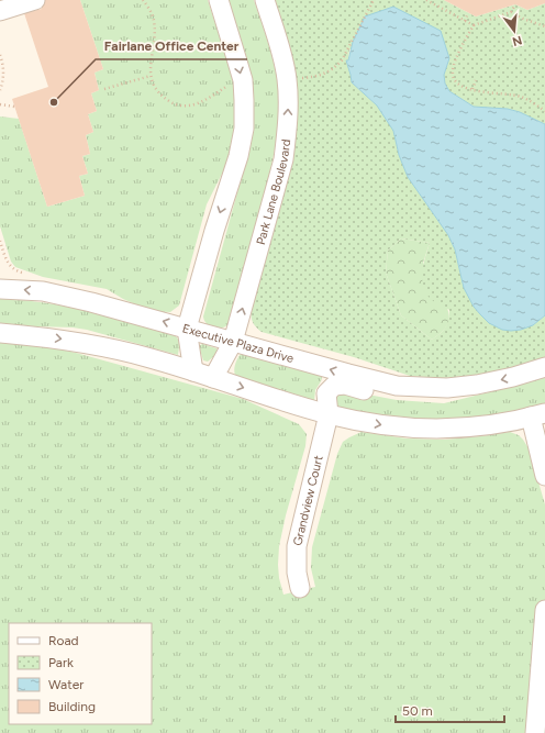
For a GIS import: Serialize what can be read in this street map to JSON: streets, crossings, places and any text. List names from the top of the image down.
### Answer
{
  "streets": {
    "street": ["Park Lane Boulevard", "Executive Plaza Drive", "Grandview Court"]
  },
  "crossings": [
    ["Park Lane Boulevard", "Executive Plaza Drive"],
    ["Executive Plaza Drive", "Grandview Court"]
  ],
  "places": ["Fairlane Office Center"],
  "legend": [
    "Road",
    "Park",
    "Water",
    "Building"
  ],
  "scale_bar": "50 m",
  "north": "bottom"
}
